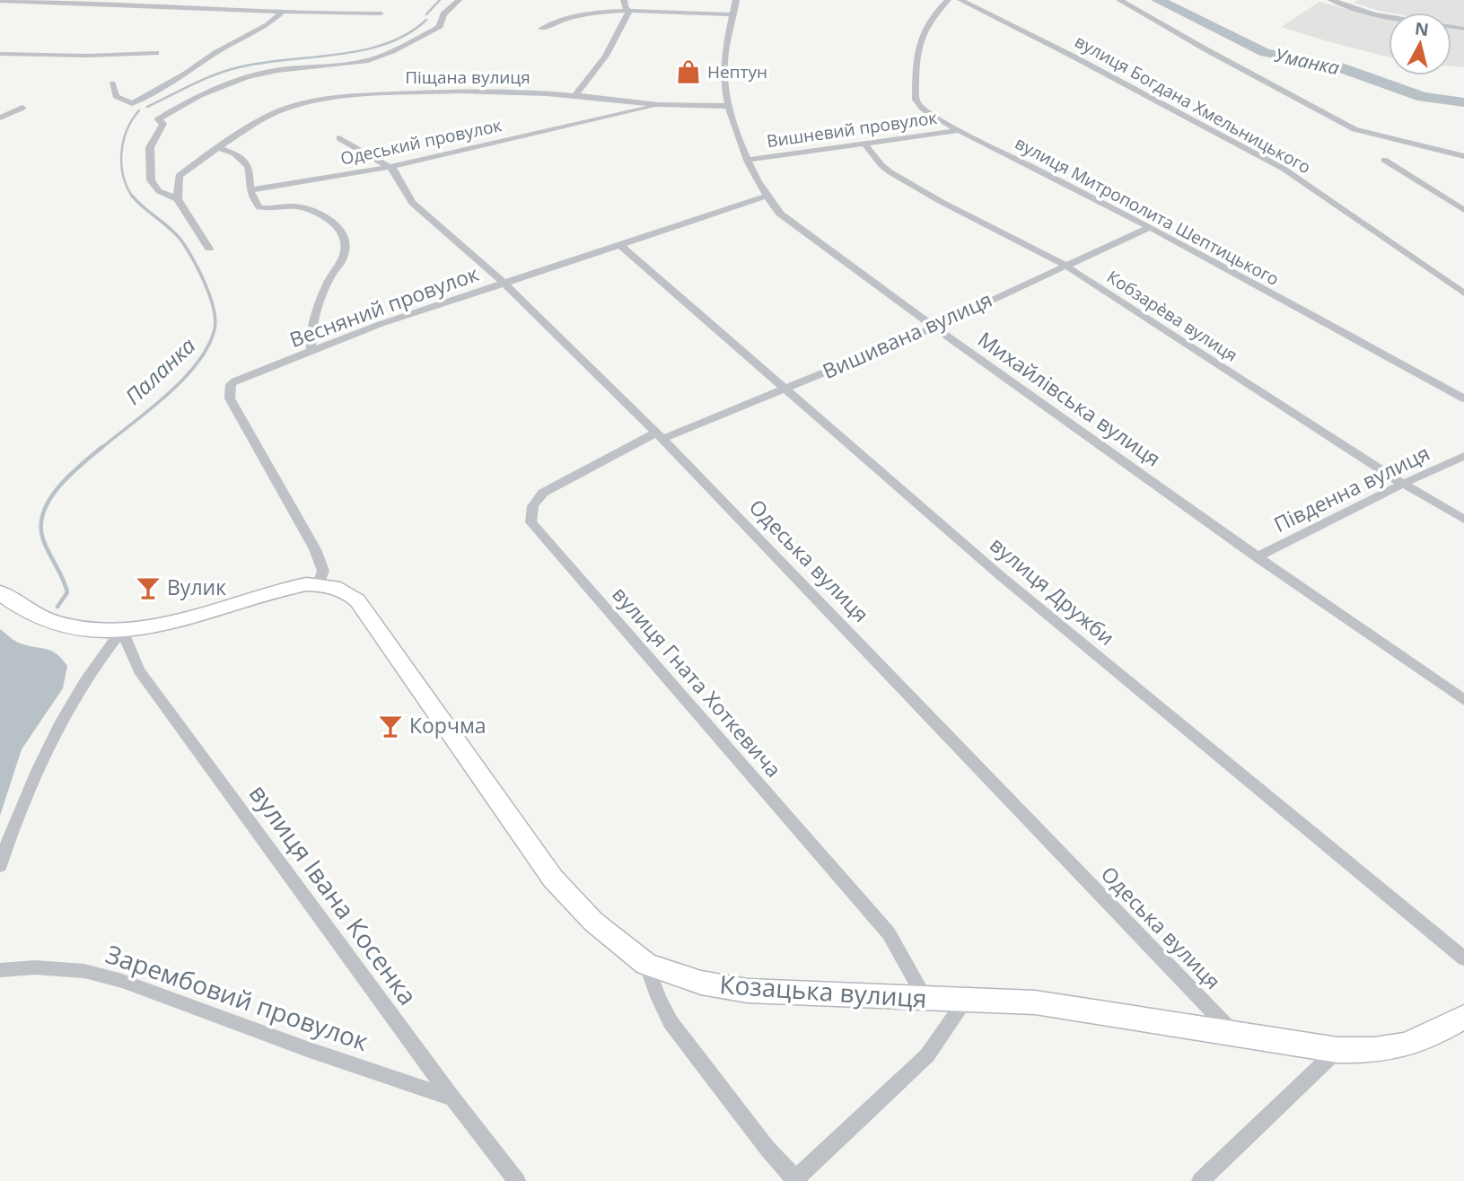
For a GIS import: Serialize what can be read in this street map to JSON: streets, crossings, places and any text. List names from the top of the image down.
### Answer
{
  "streets": {
    "main road": ["Козацька вулиця"],
    "street": [
      "Піщана вулиця",
      "вулиця Богдана Хмельницького",
      "Вишневий провулок",
      "Одеський провулок",
      "вулиця Митрополита Шептицького",
      "Весняний провулок",
      "Кобзарèва вулиця",
      "Вишивана вулиця",
      "Михайлівська вулиця",
      "Південна вулиця",
      "Одеська вулиця",
      "вулиця Дружби",
      "вулиця Гната Хоткевича",
      "вулиця Івана Косенка",
      "Зарембовий провулок"
    ]
  },
  "crossings": [
    ["Піщана вулиця", "Одеський провулок"],
    ["Піщана вулиця", "Михайлівська вулиця"],
    ["Вишневий провулок", "вулиця Митрополита Шептицького"],
    ["Вишневий провулок", "Кобзарèва вулиця"],
    ["Вишневий провулок", "Михайлівська вулиця"],
    ["Одеський провулок", "Одеська вулиця"],
    ["вулиця Митрополита Шептицького", "Вишивана вулиця"],
    ["Весняний провулок", "Михайлівська вулиця"],
    ["Весняний провулок", "Одеська вулиця"],
    ["Весняний провулок", "вулиця Дружби"],
    ["Весняний провулок", "Козацька вулиця"],
    ["Кобзарèва вулиця", "Вишивана вулиця"],
    ["Кобзарèва вулиця", "Південна вулиця"],
    ["Вишивана вулиця", "Михайлівська вулиця"],
    ["Вишивана вулиця", "Одеська вулиця"],
    ["Вишивана вулиця", "вулиця Дружби"],
    ["Вишивана вулиця", "вулиця Гната Хоткевича"],
    ["Михайлівська вулиця", "Південна вулиця"],
    ["Одеська вулиця", "вулиця Гната Хоткевича"],
    ["Одеська вулиця", "Козацька вулиця"],
    ["вулиця Гната Хоткевича", "Козацька вулиця"],
    ["вулиця Івана Косенка", "Зарембовий провулок"]
  ],
  "water": ["Уманка", "Паланка"],
  "places": {
    "shop": ["Нептун"],
    "bar": ["Вулик", "Корчма"]
  },
  "north": "top"
}
